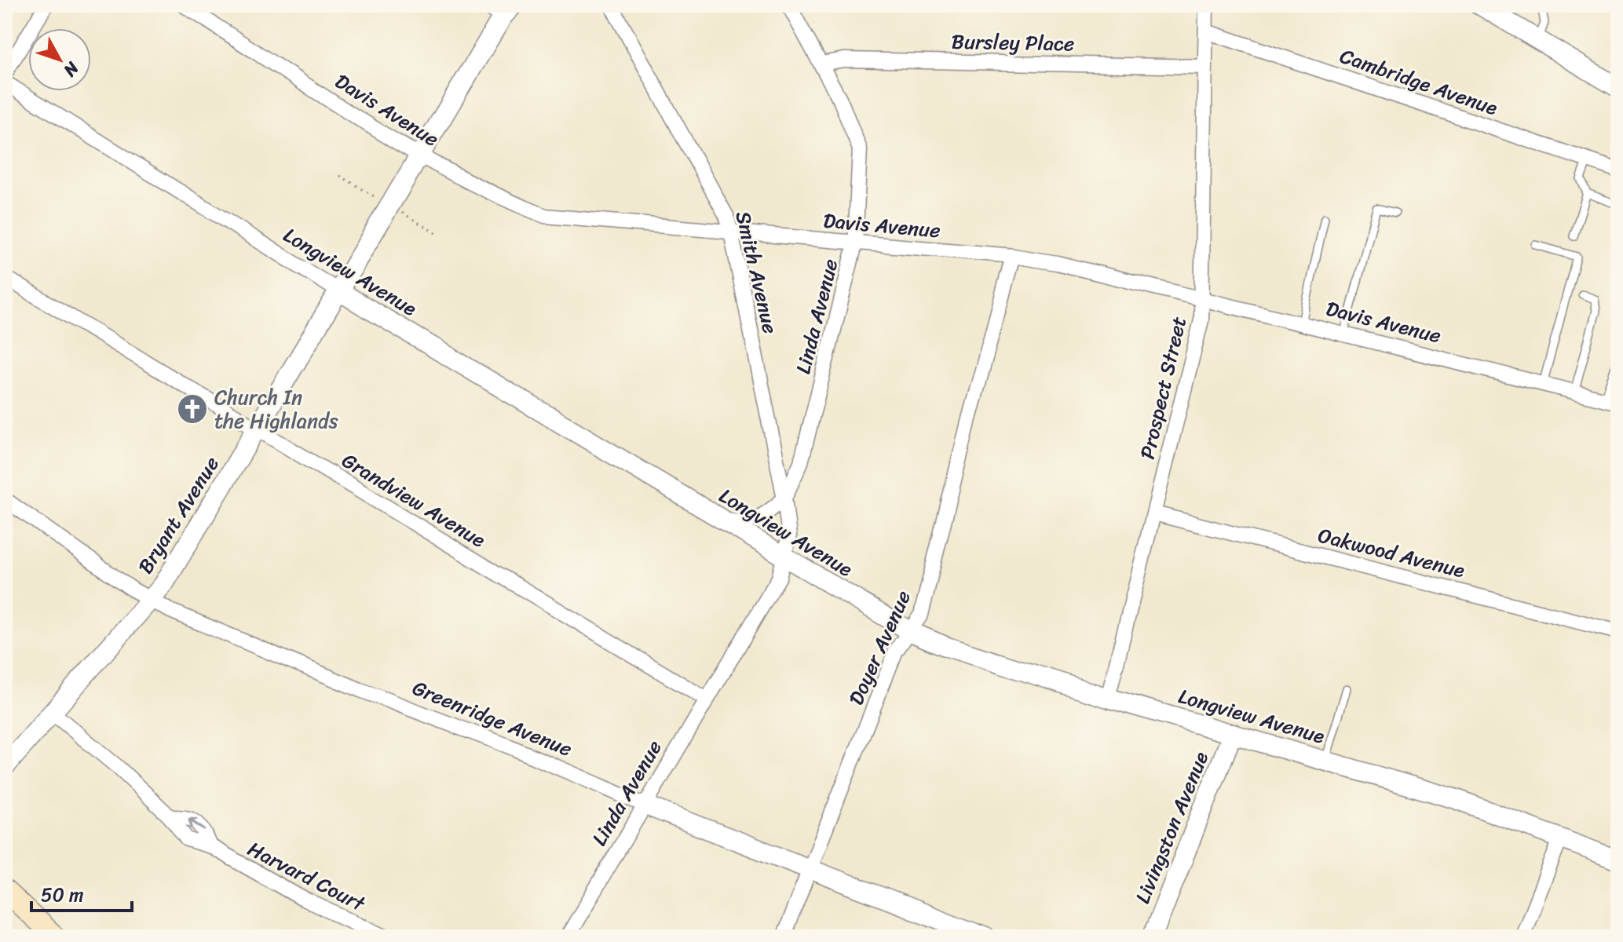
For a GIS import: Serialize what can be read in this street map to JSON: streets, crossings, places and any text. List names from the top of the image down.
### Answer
{
  "streets": {
    "street": [
      "Bursley Place",
      "Cambridge Avenue",
      "Davis Avenue",
      "Longview Avenue",
      "Smith Avenue",
      "Linda Avenue",
      "Prospect Street",
      "Grandview Avenue",
      "Bryant Avenue",
      "Oakwood Avenue",
      "Doyer Avenue",
      "Greenridge Avenue",
      "Livingston Avenue",
      "Harvard Court"
    ]
  },
  "crossings": [
    ["Bursley Place", "Linda Avenue"],
    ["Bursley Place", "Prospect Street"],
    ["Cambridge Avenue", "Prospect Street"],
    ["Davis Avenue", "Smith Avenue"],
    ["Davis Avenue", "Linda Avenue"],
    ["Davis Avenue", "Prospect Street"],
    ["Davis Avenue", "Bryant Avenue"],
    ["Davis Avenue", "Doyer Avenue"],
    ["Longview Avenue", "Linda Avenue"],
    ["Longview Avenue", "Prospect Street"],
    ["Longview Avenue", "Bryant Avenue"],
    ["Longview Avenue", "Doyer Avenue"],
    ["Longview Avenue", "Livingston Avenue"],
    ["Smith Avenue", "Linda Avenue"],
    ["Linda Avenue", "Grandview Avenue"],
    ["Linda Avenue", "Greenridge Avenue"],
    ["Prospect Street", "Oakwood Avenue"],
    ["Grandview Avenue", "Bryant Avenue"],
    ["Bryant Avenue", "Greenridge Avenue"],
    ["Bryant Avenue", "Harvard Court"],
    ["Doyer Avenue", "Greenridge Avenue"]
  ],
  "places": {
    "church": ["Church In the Highlands"]
  },
  "scale_bar": "50 m",
  "north": "bottom right"
}
